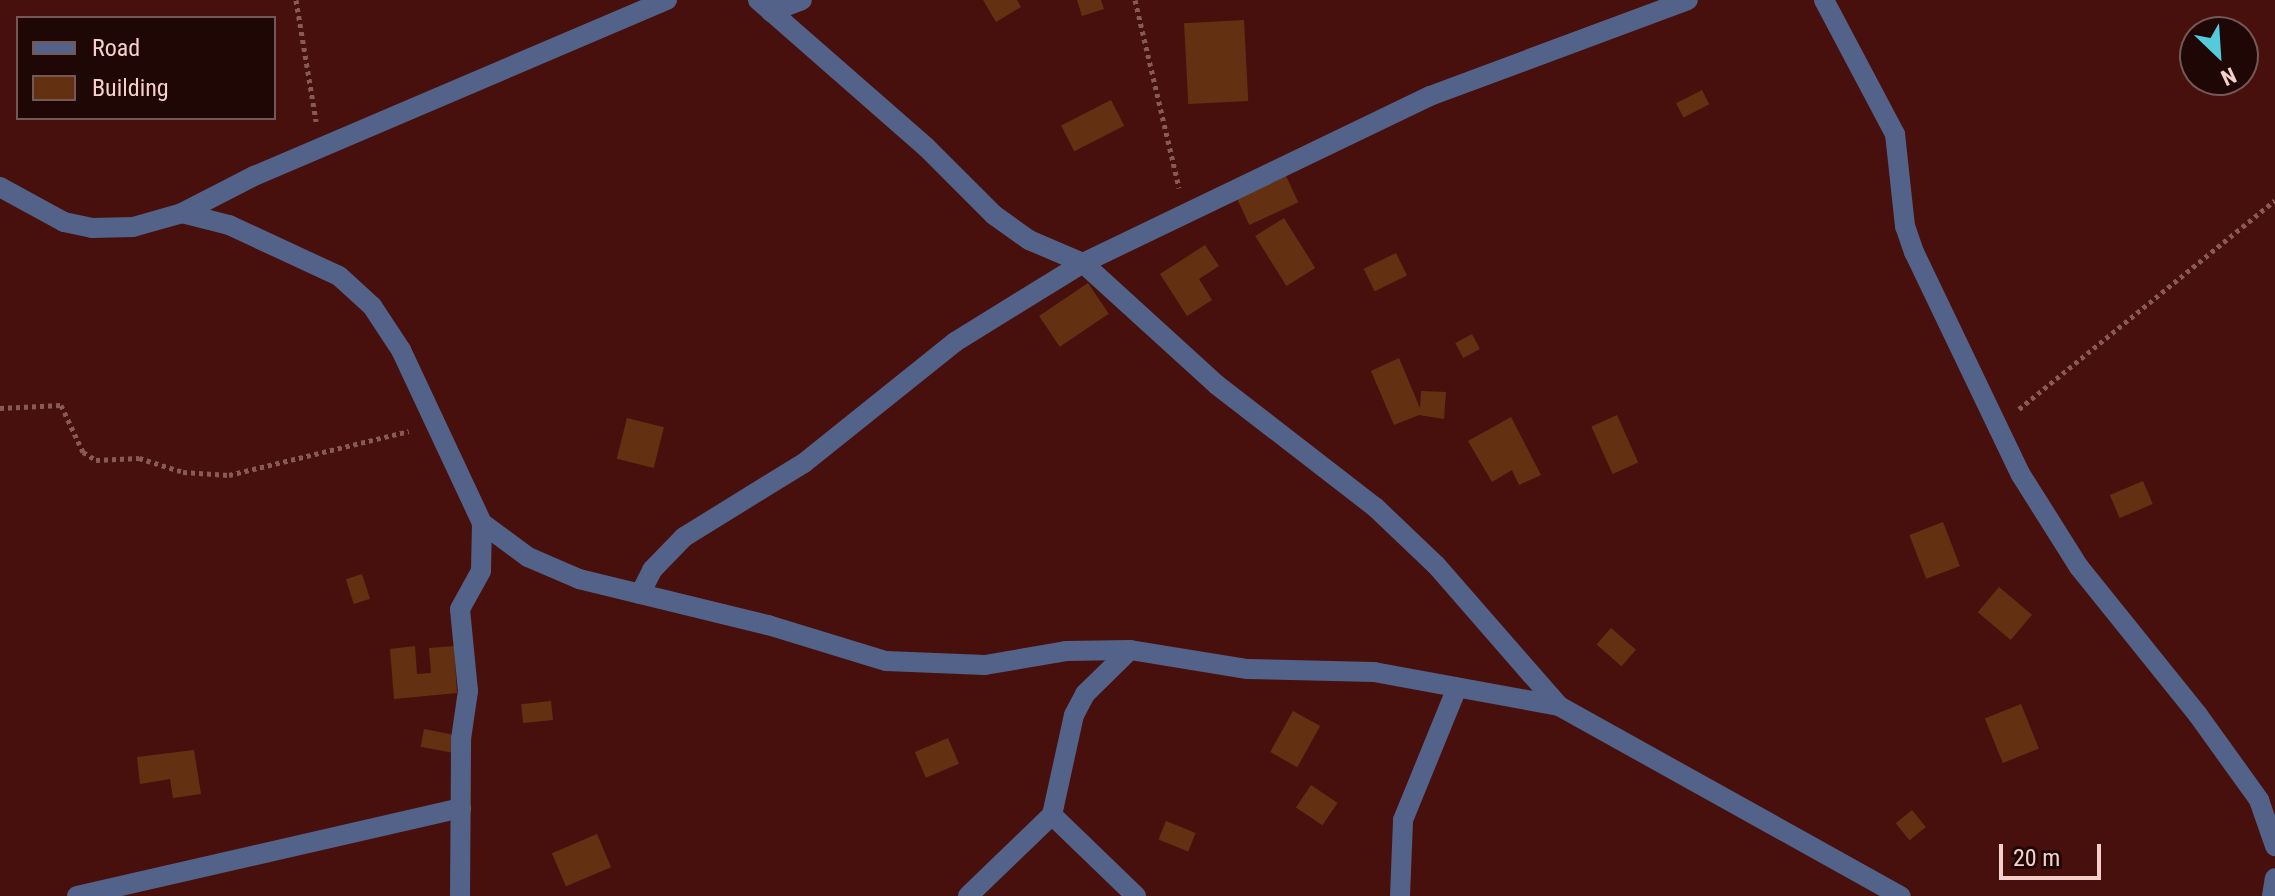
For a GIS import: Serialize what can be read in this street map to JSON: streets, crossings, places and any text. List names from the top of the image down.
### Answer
{
  "legend": ["Road", "Building"],
  "scale_bar": "20 m",
  "north": "bottom right"
}
